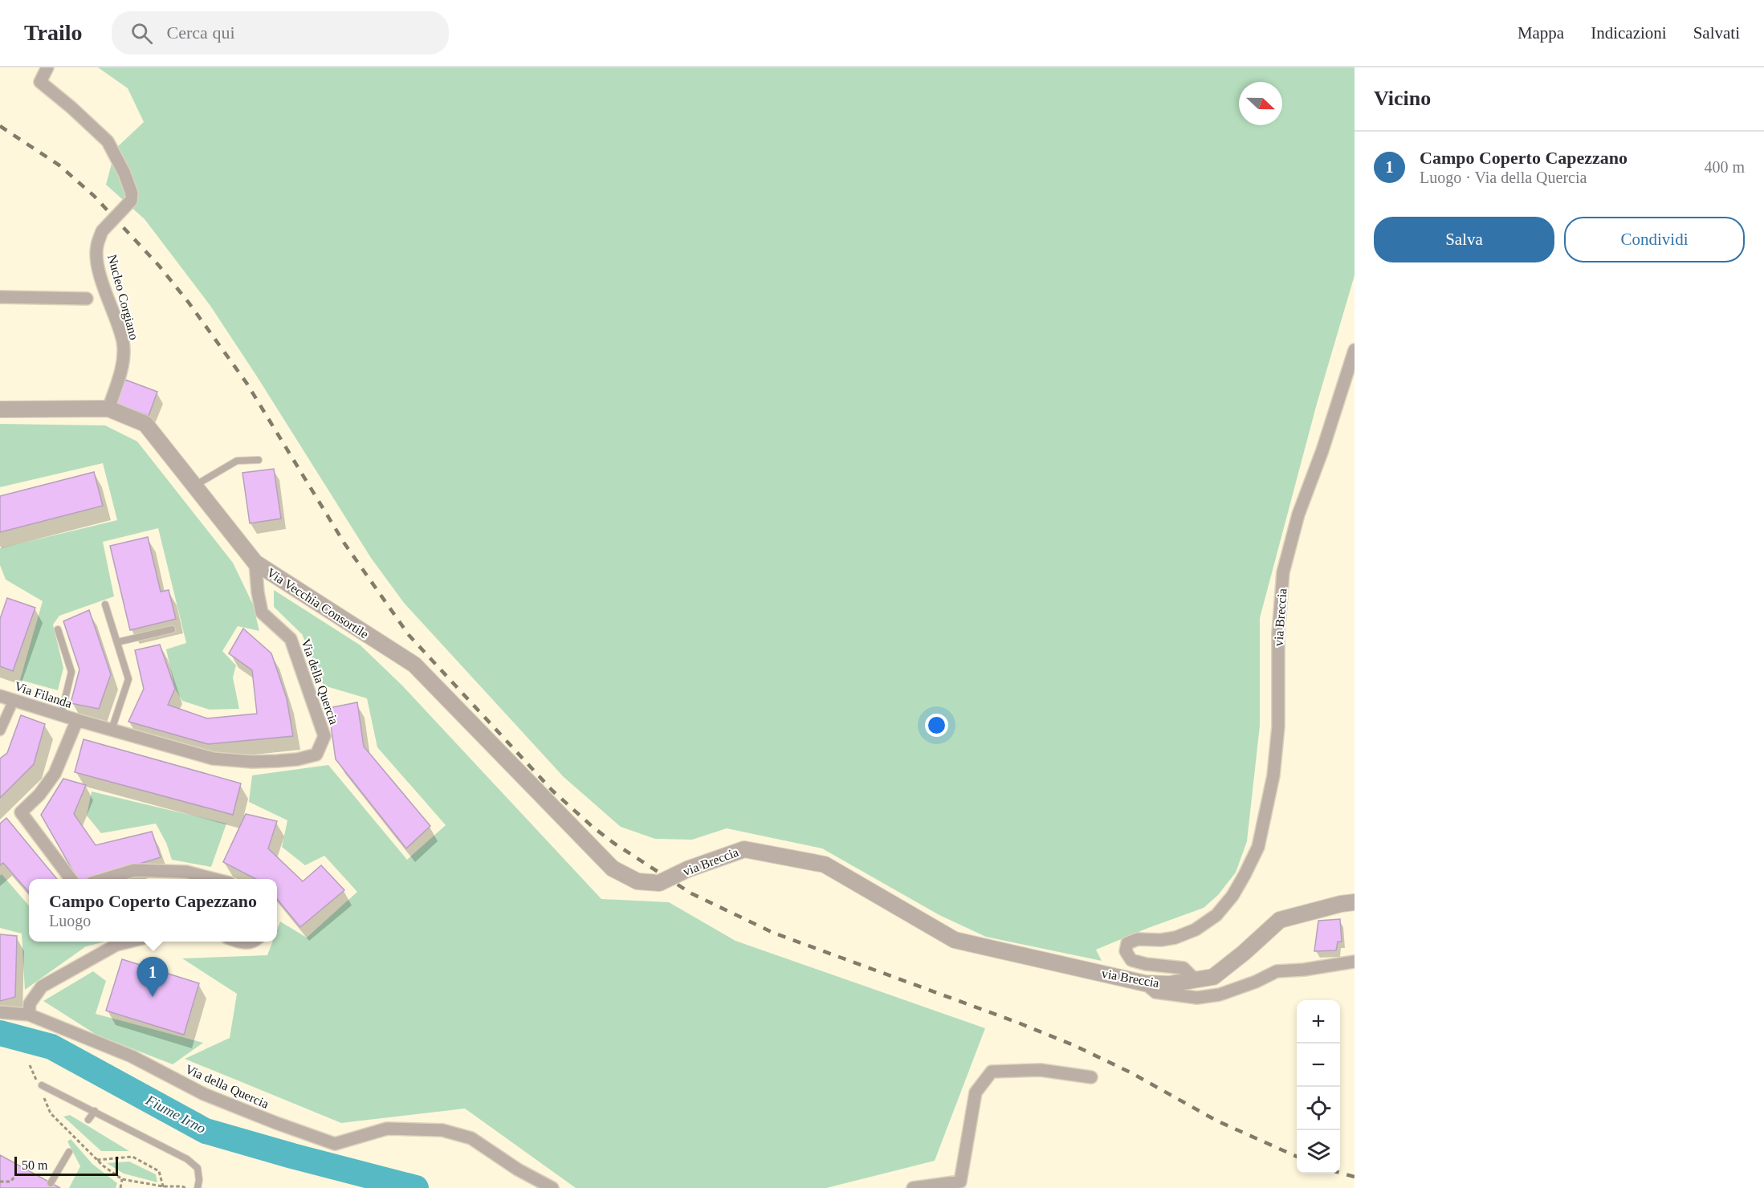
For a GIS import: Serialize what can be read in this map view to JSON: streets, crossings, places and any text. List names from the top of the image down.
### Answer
{
  "streets": {
    "street": [
      "Nucleo Corgiano",
      "Via Vecchia Consortile",
      "via Breccia",
      "Via della Quercia",
      "Via Filanda"
    ]
  },
  "crossings": [
    ["Nucleo Corgiano", "Via Vecchia Consortile"],
    ["Via Vecchia Consortile", "via Breccia"],
    ["Via Vecchia Consortile", "Via della Quercia"],
    ["Via della Quercia", "Via Filanda"]
  ],
  "water": ["Fiume Irno"],
  "scale_bar": "50 m",
  "north": "right",
  "page": {
    "header": "Trailo",
    "search": "Cerca qui",
    "nav": ["Mappa", "Indicazioni", "Salvati"],
    "heading": "Vicino",
    "list": [
      {
        "mark": "1",
        "name": "Campo Coperto Capezzano",
        "note": "Luogo · Via della Quercia",
        "value": "400 m"
      }
    ],
    "buttons": ["Salva", "Condividi"],
    "popup": ["Campo Coperto Capezzano", "Luogo"],
    "pins": "1",
    "map_buttons": ["+", "−"],
    "scale": "50 m"
  }
}
